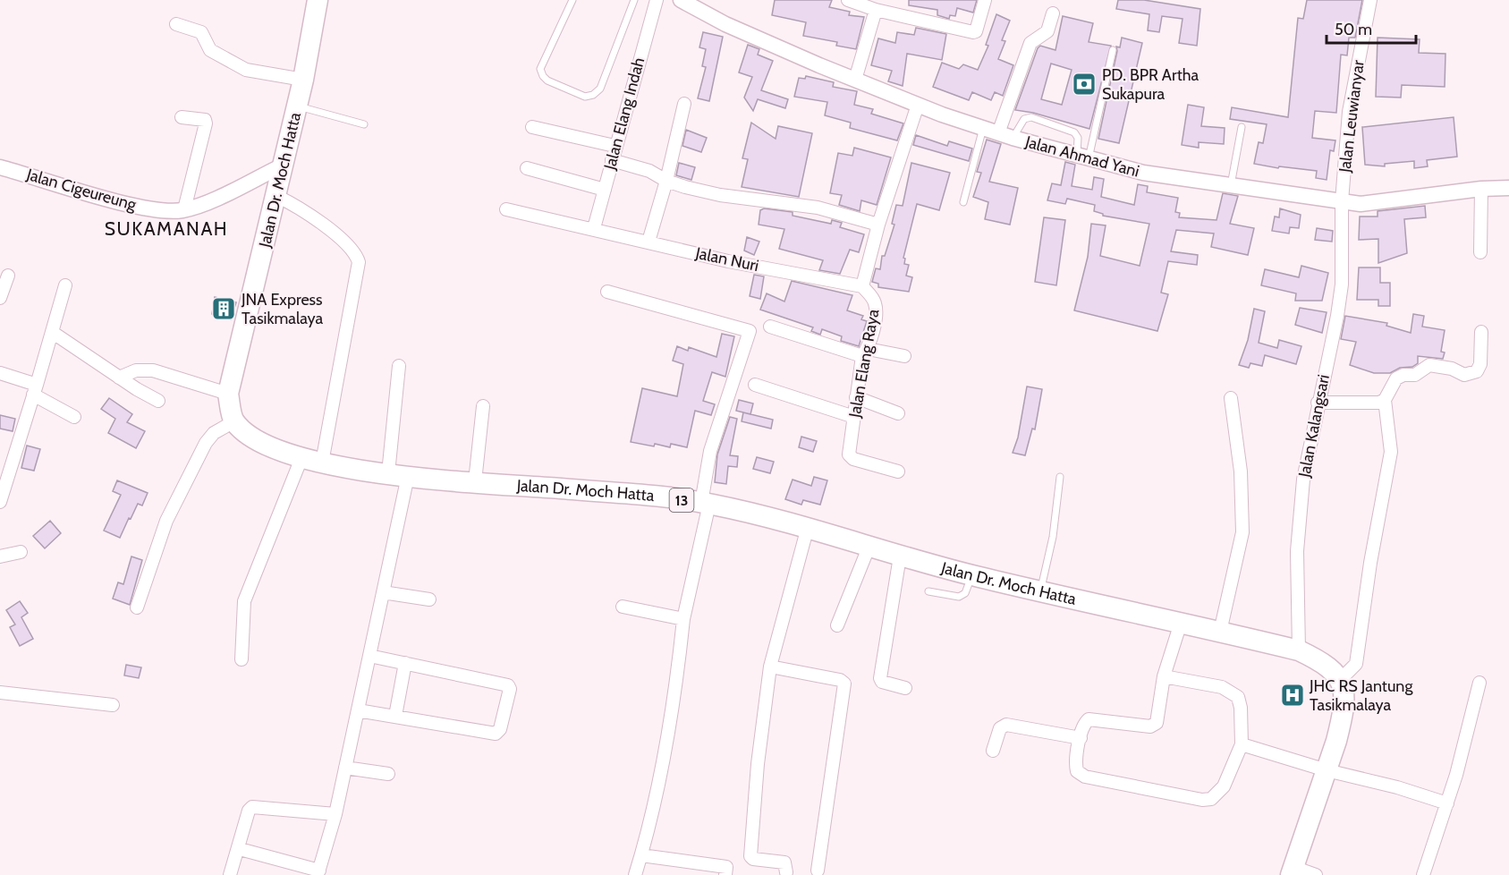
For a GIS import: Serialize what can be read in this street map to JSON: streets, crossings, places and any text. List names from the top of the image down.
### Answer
{
  "streets": {
    "highway": ["Jalan Dr. Moch Hatta", "13"],
    "street": [
      "Jalan Elang Indah",
      "Jalan Leuwianyar",
      "Jalan Ahmad Yani",
      "Jalan Cigeureung",
      "Jalan Nuri",
      "Jalan Elang Raya",
      "Jalan Kalangsari"
    ]
  },
  "crossings": [
    ["Jalan Elang Indah", "Jalan Nuri"],
    ["Jalan Leuwianyar", "Jalan Ahmad Yani"],
    ["Jalan Leuwianyar", "Jalan Kalangsari"],
    ["Jalan Ahmad Yani", "Jalan Kalangsari"],
    ["Jalan Dr. Moch Hatta", "Jalan Cigeureung"],
    ["Jalan Dr. Moch Hatta", "Jalan Kalangsari"],
    ["Jalan Nuri", "Jalan Elang Raya"]
  ],
  "districts": ["SUKAMANAH"],
  "places": {
    "bank": ["PD. BPR Artha Sukapura"],
    "building": ["JNA Express Tasikmalaya"],
    "hospital": ["JHC RS Jantung Tasikmalaya"]
  },
  "scale_bar": "50 m"
}
